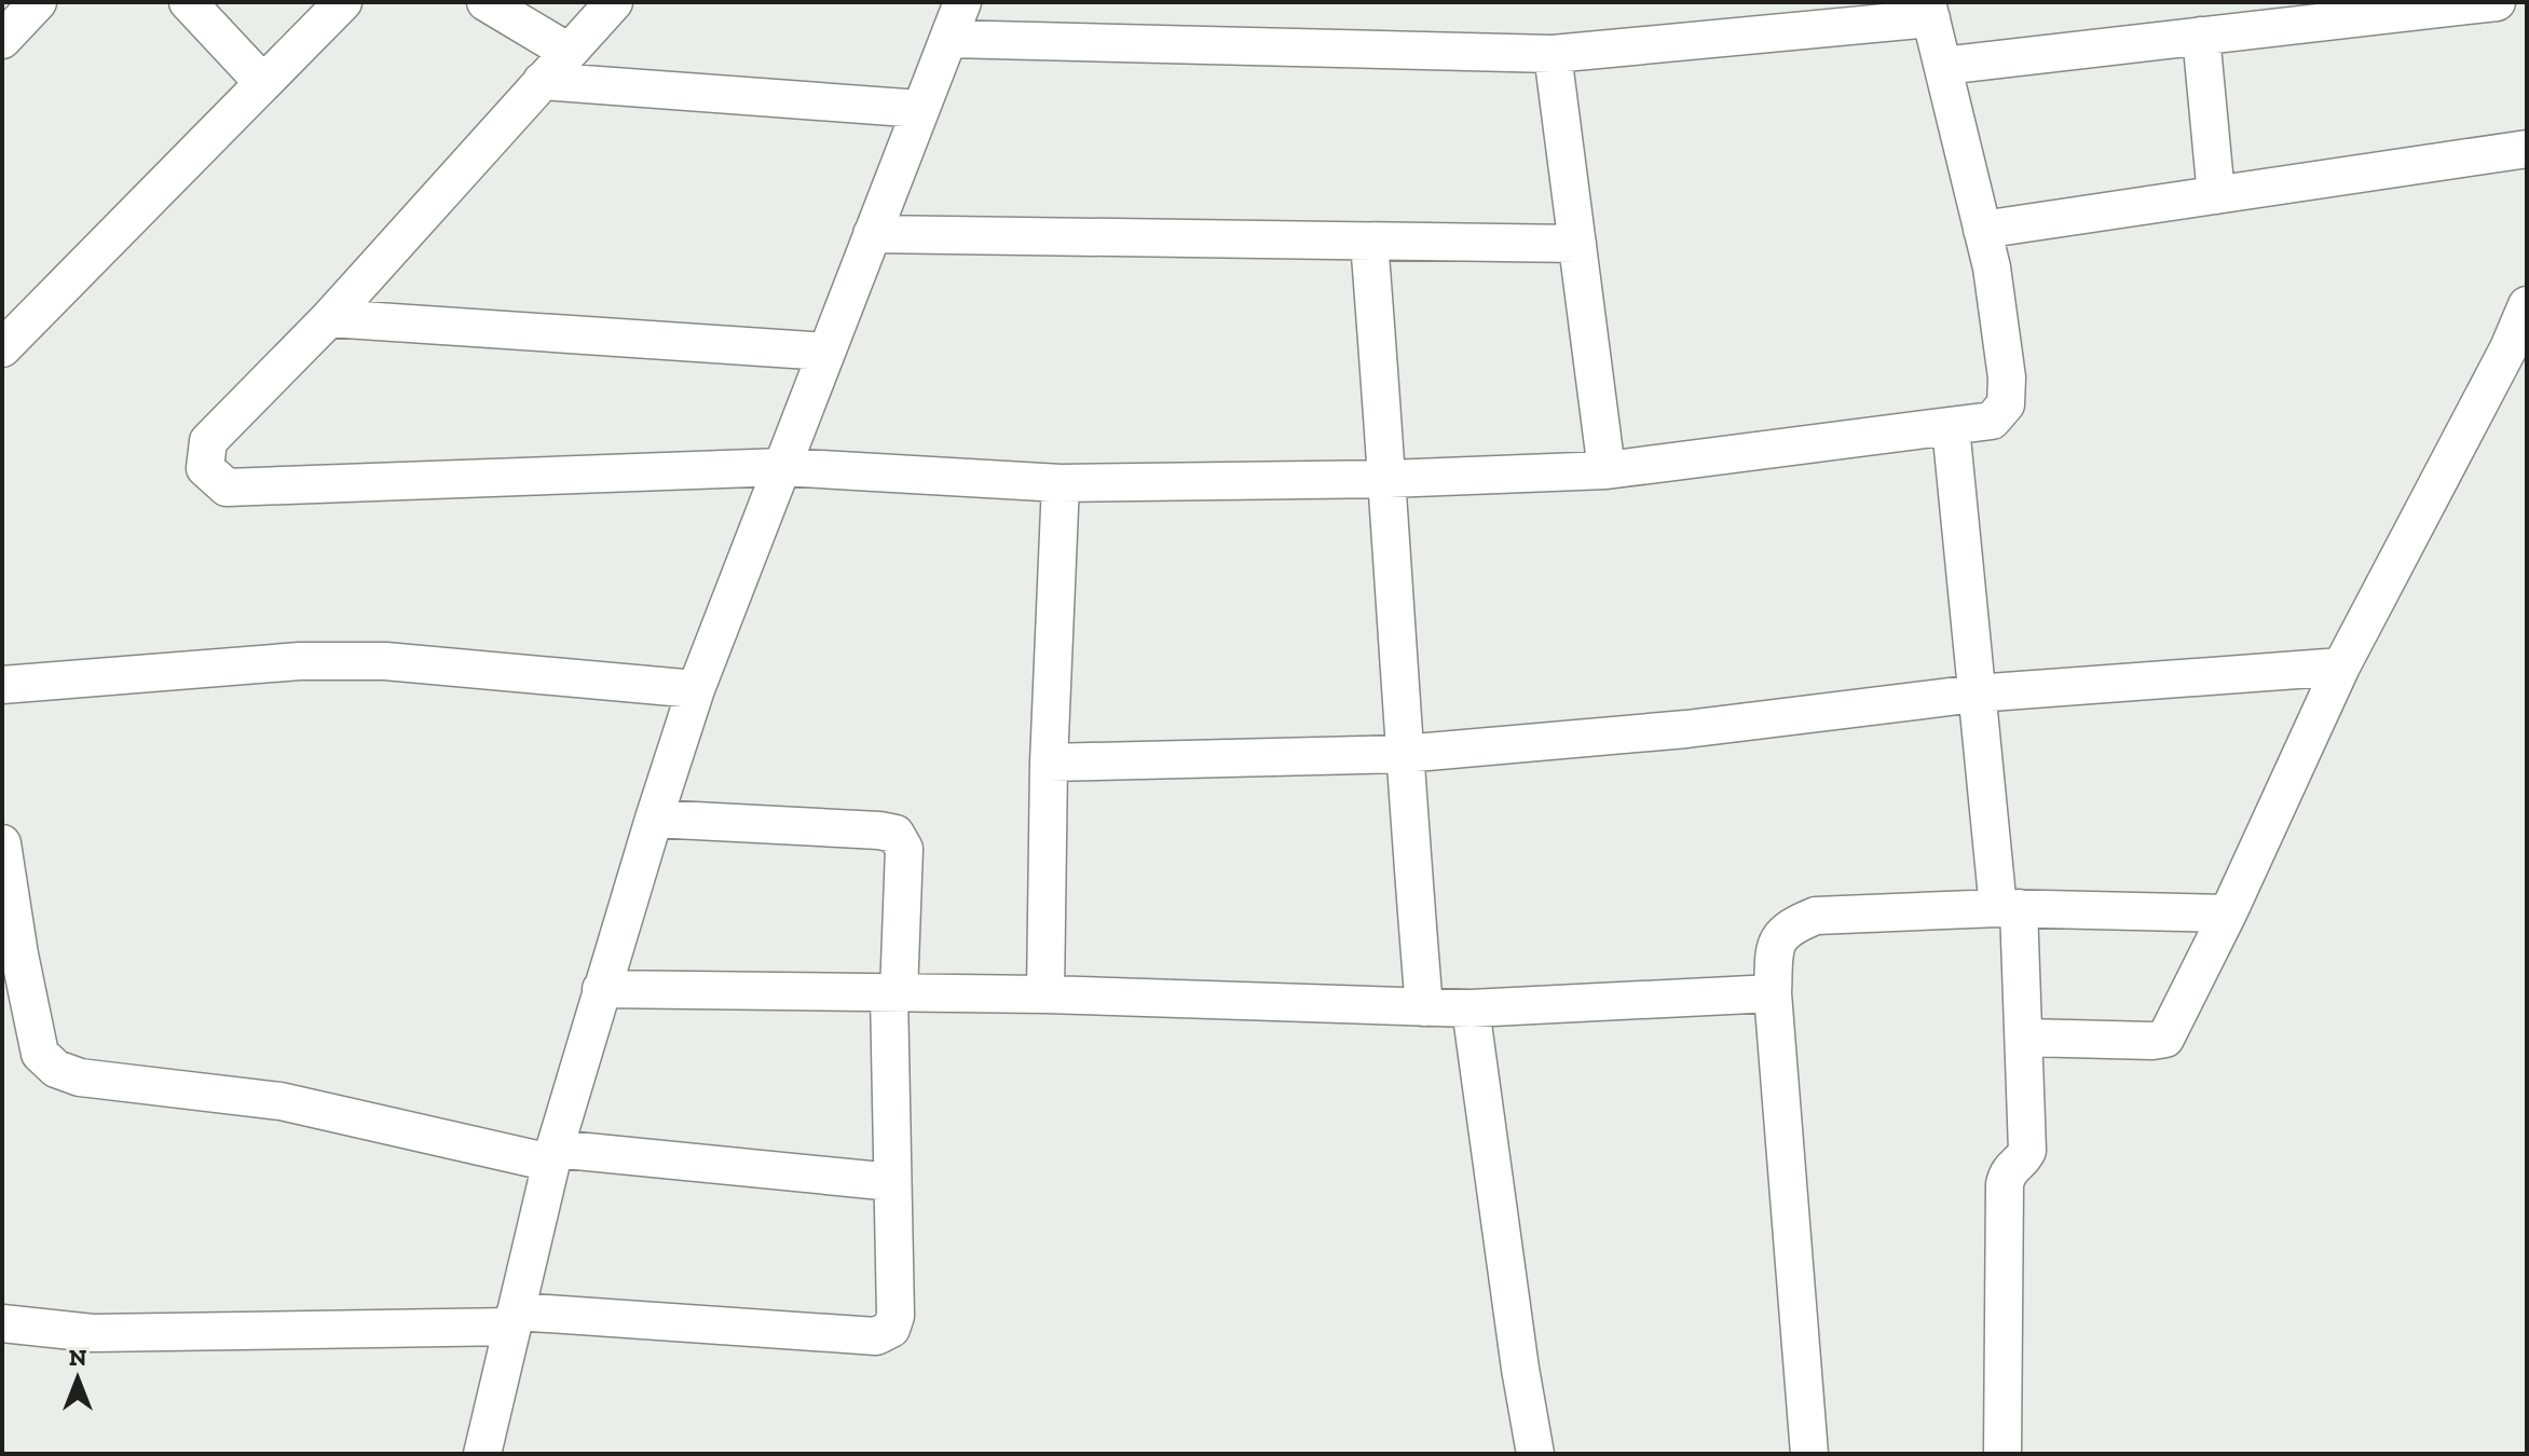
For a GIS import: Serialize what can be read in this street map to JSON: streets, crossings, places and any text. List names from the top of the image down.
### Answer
{
  "north": "top"
}
